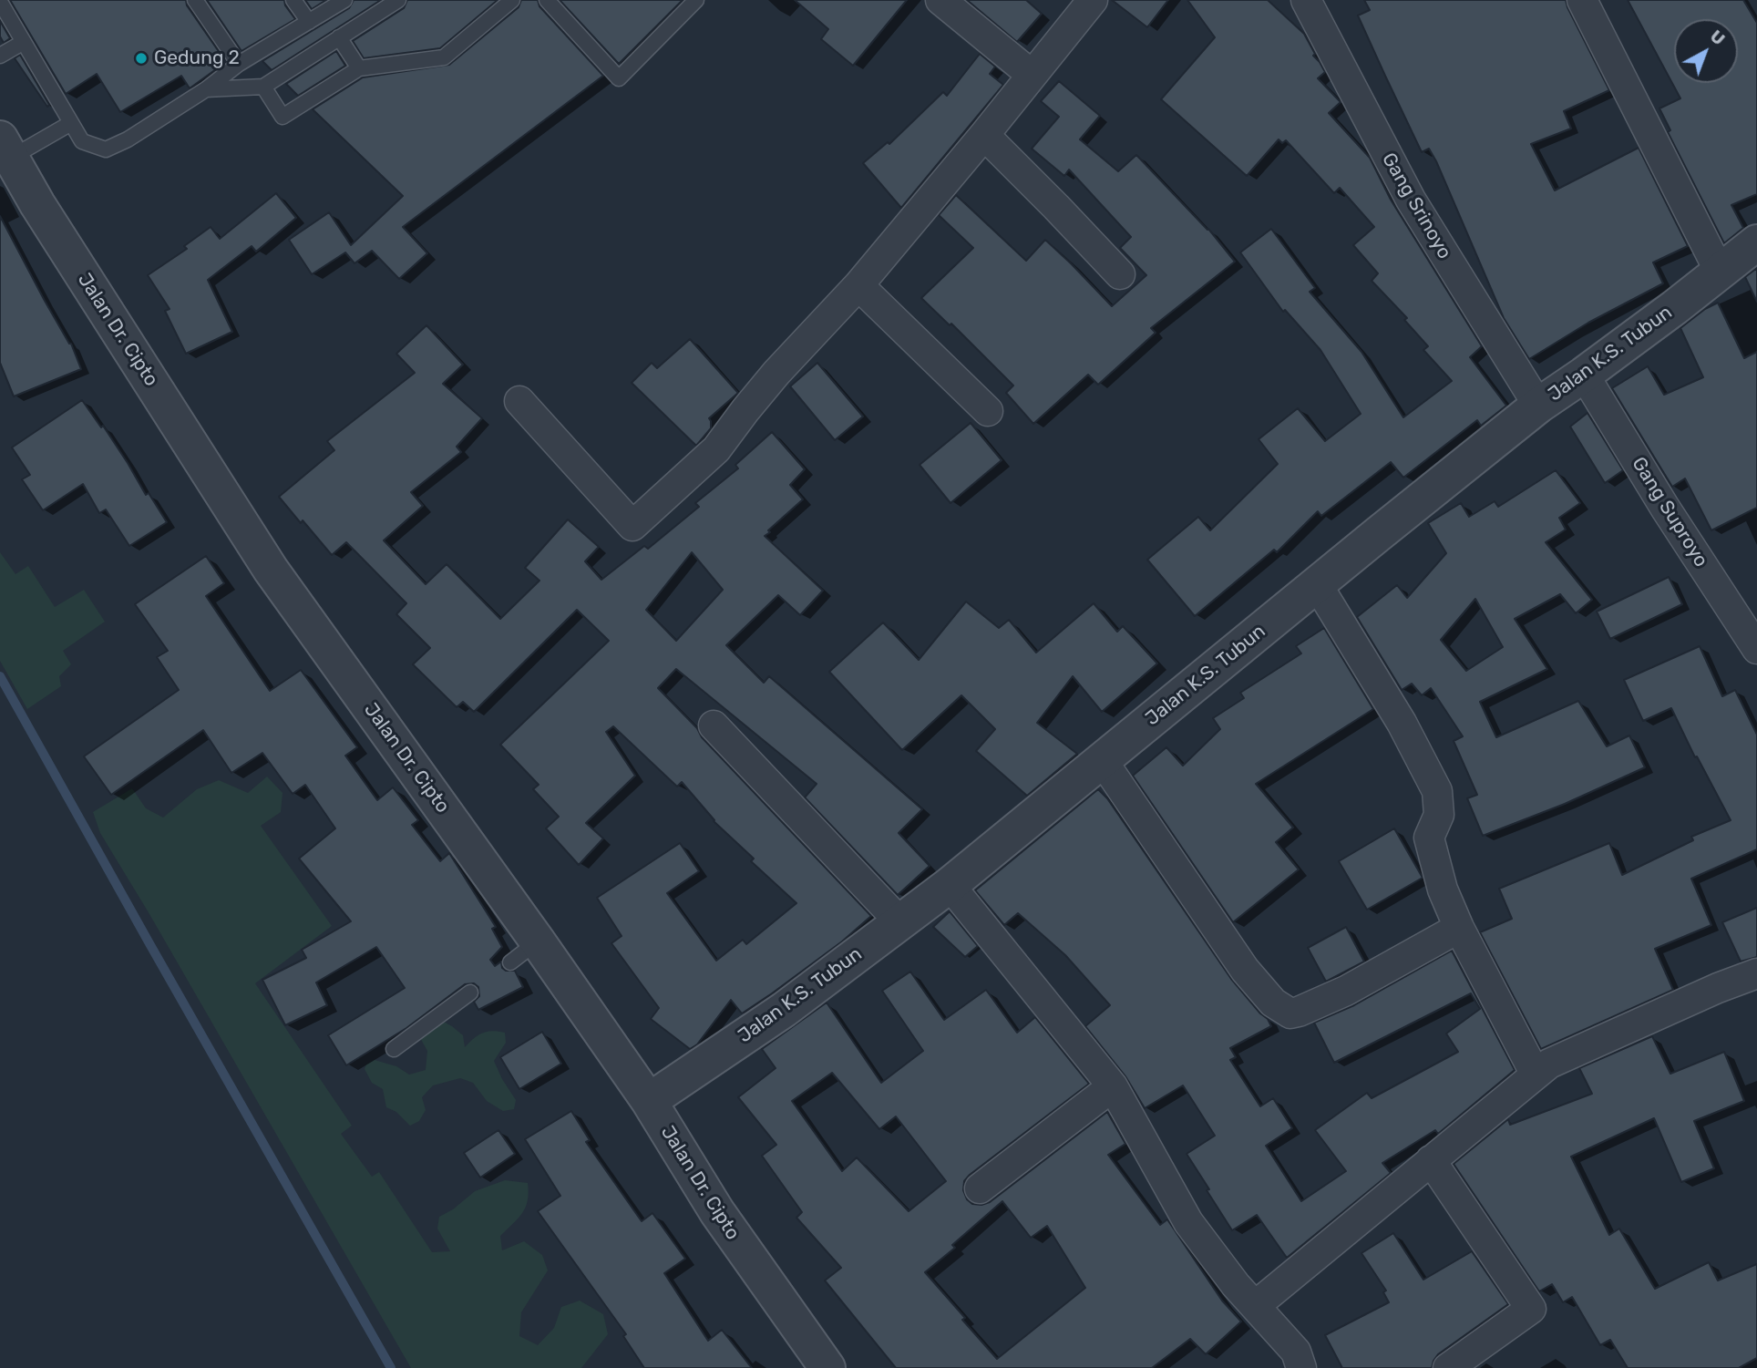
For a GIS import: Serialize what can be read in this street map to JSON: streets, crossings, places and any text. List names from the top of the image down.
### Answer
{
  "streets": {
    "street": [
      "Gang Srinoyo",
      "Jalan Dr. Cipto",
      "Jalan K.S. Tubun",
      "Gang Suproyo"
    ]
  },
  "crossings": [
    ["Gang Srinoyo", "Jalan K.S. Tubun"],
    ["Jalan Dr. Cipto", "Jalan K.S. Tubun"],
    ["Jalan K.S. Tubun", "Gang Suproyo"]
  ],
  "places": ["Gedung 2"],
  "north": "top right"
}
